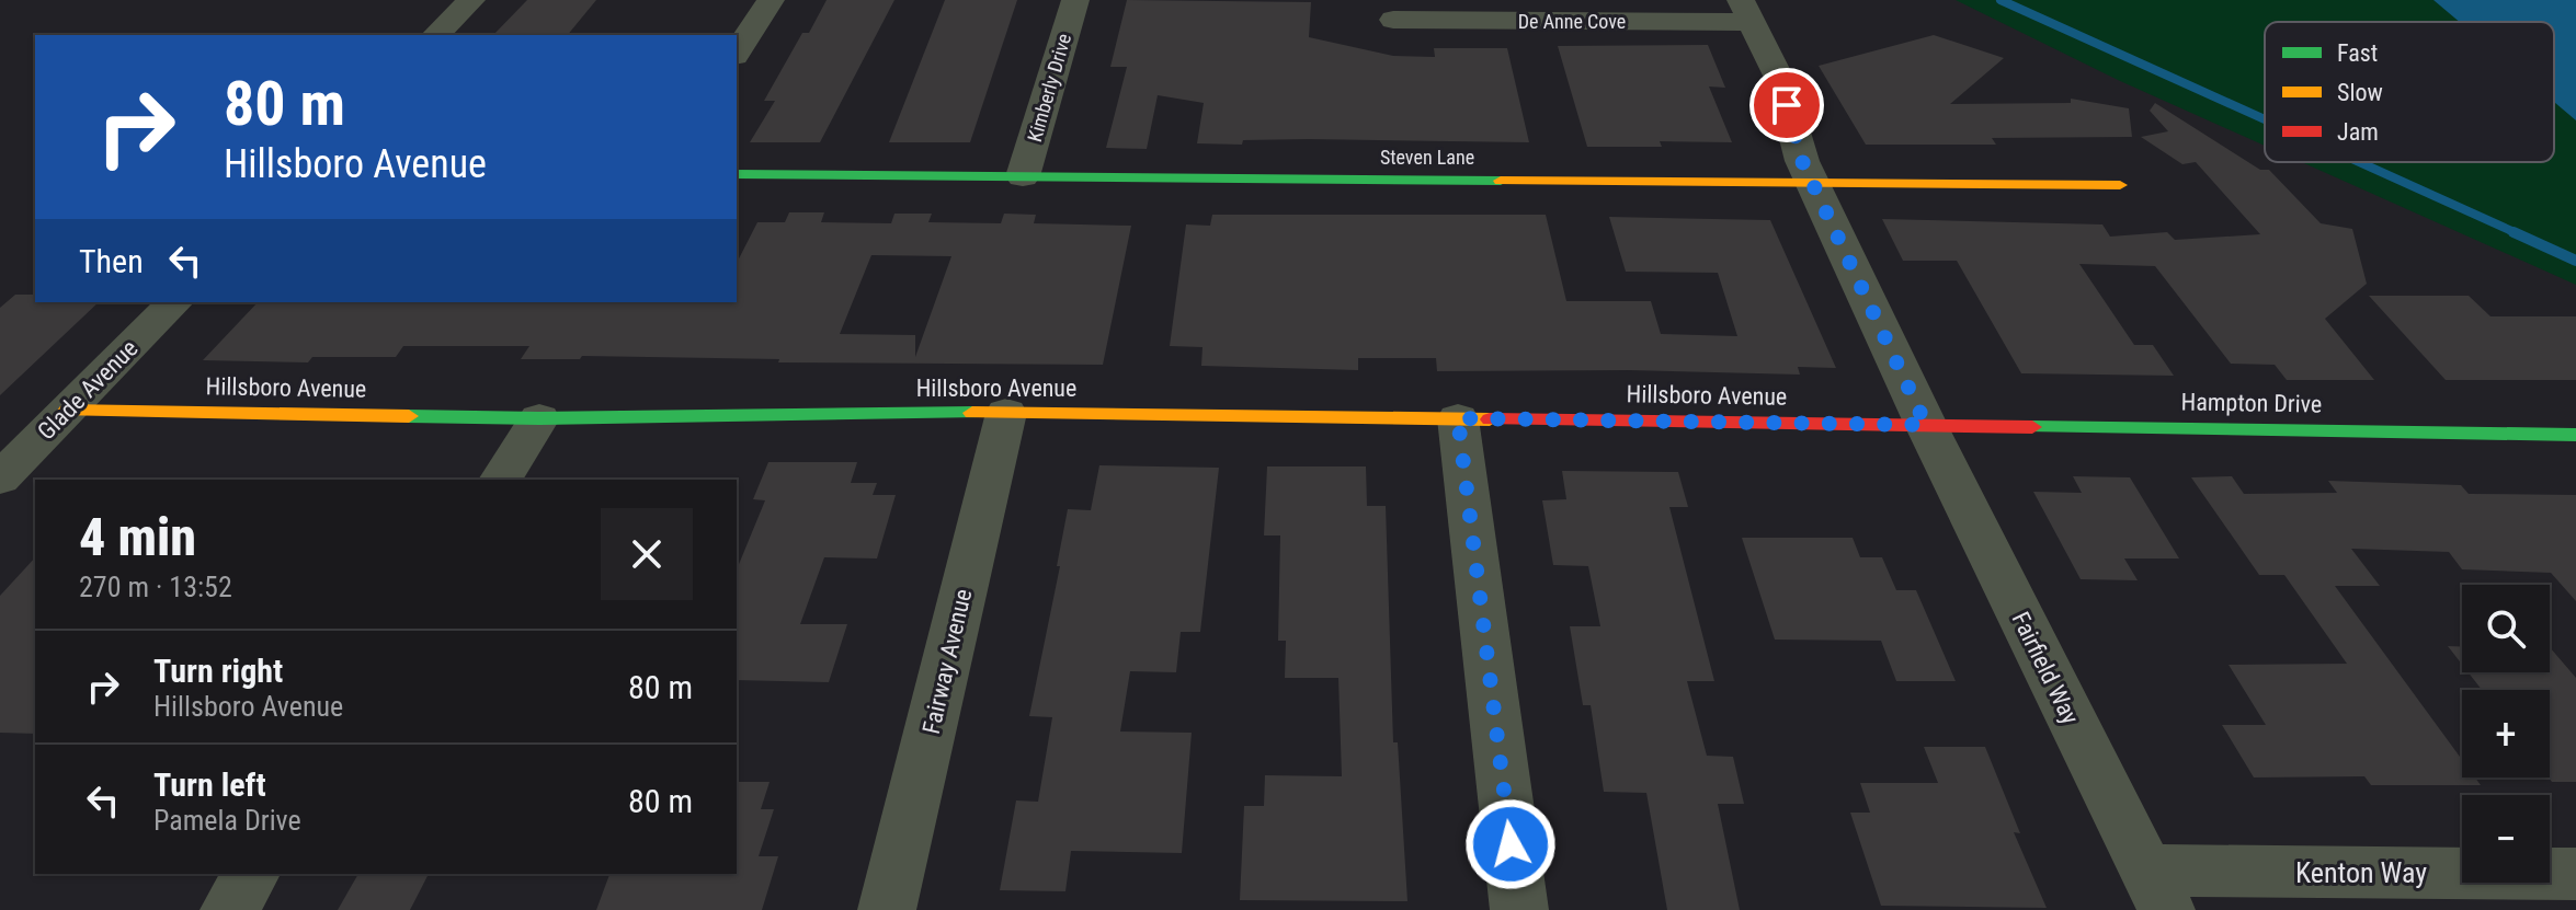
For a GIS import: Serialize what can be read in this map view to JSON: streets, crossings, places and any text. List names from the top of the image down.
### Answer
{
  "streets": {
    "street": [
      "De Anne Cove",
      "Kimberly Drive",
      "Steven Lane",
      "Hillsboro Avenue",
      "Glade Avenue",
      "Hampton Drive",
      "Fairway Avenue",
      "Fairfield Way",
      "Kenton Way"
    ]
  },
  "crossings": [
    ["De Anne Cove", "Fairfield Way"],
    ["Kimberly Drive", "Steven Lane"],
    ["Steven Lane", "Fairfield Way"],
    ["Hillsboro Avenue", "Glade Avenue"],
    ["Hillsboro Avenue", "Hampton Drive"],
    ["Hillsboro Avenue", "Fairway Avenue"],
    ["Hillsboro Avenue", "Fairfield Way"],
    ["Hampton Drive", "Fairfield Way"],
    ["Fairfield Way", "Kenton Way"]
  ],
  "legend": ["Fast", "Slow", "Jam"],
  "page": {
    "turn": ["80 m", "Hillsboro Avenue"],
    "then": "Then",
    "heading": ["4 min", "270 m · 13:52"],
    "map_buttons": ["+", "−"],
    "list": [
      {
        "name": "Turn right",
        "note": "Hillsboro Avenue",
        "value": "80 m"
      },
      {
        "name": "Turn left",
        "note": "Pamela Drive",
        "value": "80 m"
      }
    ]
  }
}
